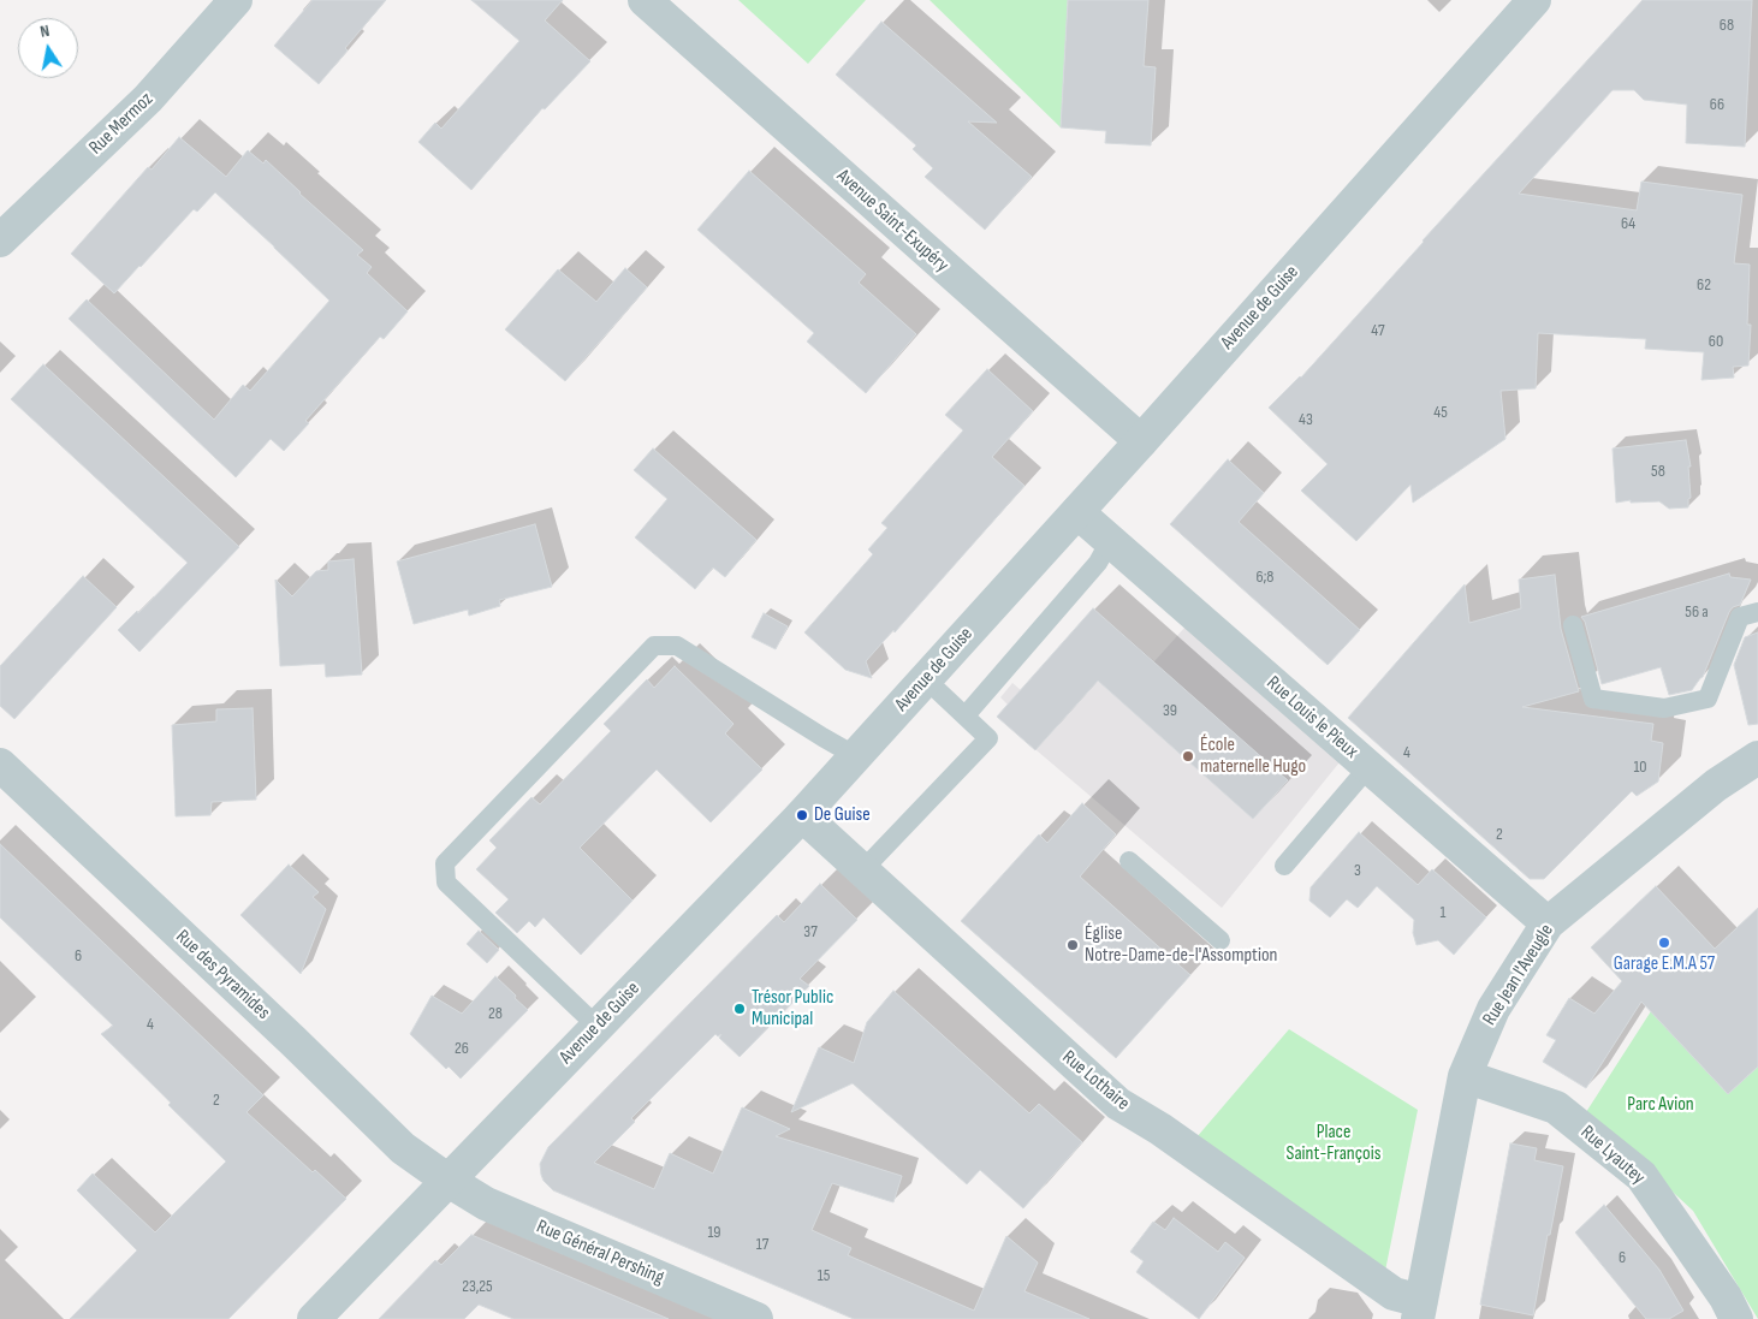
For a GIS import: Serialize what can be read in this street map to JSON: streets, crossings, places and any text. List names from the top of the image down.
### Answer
{
  "streets": {
    "street": [
      "Rue Mermoz",
      "Avenue Saint-Exupéry",
      "Avenue de Guise",
      "Rue Louis le Pieux",
      "Rue des Pyramides",
      "Rue Jean l'Aveugle",
      "Rue Lothaire",
      "Rue Lyautey",
      "Rue Général Pershing"
    ]
  },
  "crossings": [
    ["Avenue Saint-Exupéry", "Avenue de Guise"],
    ["Avenue de Guise", "Rue Louis le Pieux"],
    ["Avenue de Guise", "Rue des Pyramides"],
    ["Avenue de Guise", "Rue Lothaire"],
    ["Avenue de Guise", "Rue Général Pershing"],
    ["Rue Louis le Pieux", "Rue Jean l'Aveugle"],
    ["Rue des Pyramides", "Rue Général Pershing"],
    ["Rue Jean l'Aveugle", "Rue Lothaire"],
    ["Rue Jean l'Aveugle", "Rue Lyautey"]
  ],
  "parks": ["Parc Avion", "Place Saint-François"],
  "places": [
    "École maternelle Hugo",
    "De Guise",
    "Garage E.M.A 57",
    "Église Notre-Dame-de-l'Assomption",
    "Trésor Public Municipal"
  ],
  "house_numbers": [
    "68",
    "66",
    "64",
    "62",
    "47",
    "60",
    "45",
    "43",
    "58",
    "6;8",
    "56 a",
    "39",
    "4",
    "10",
    "2",
    "3",
    "1",
    "37",
    "6",
    "28",
    "4",
    "26",
    "2",
    "19",
    "17",
    "6",
    "15",
    "23,25"
  ],
  "north": "top"
}
